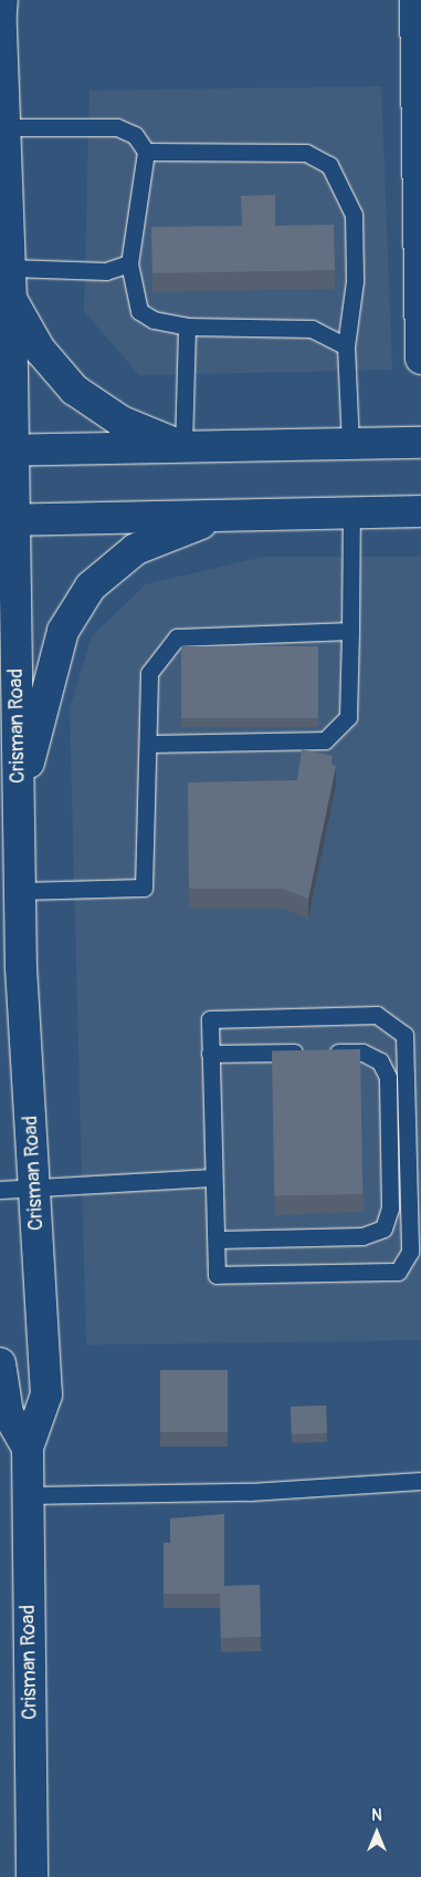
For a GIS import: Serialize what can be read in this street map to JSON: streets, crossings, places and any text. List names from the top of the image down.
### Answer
{
  "streets": {
    "main road": ["Crisman Road"]
  },
  "north": "top"
}
